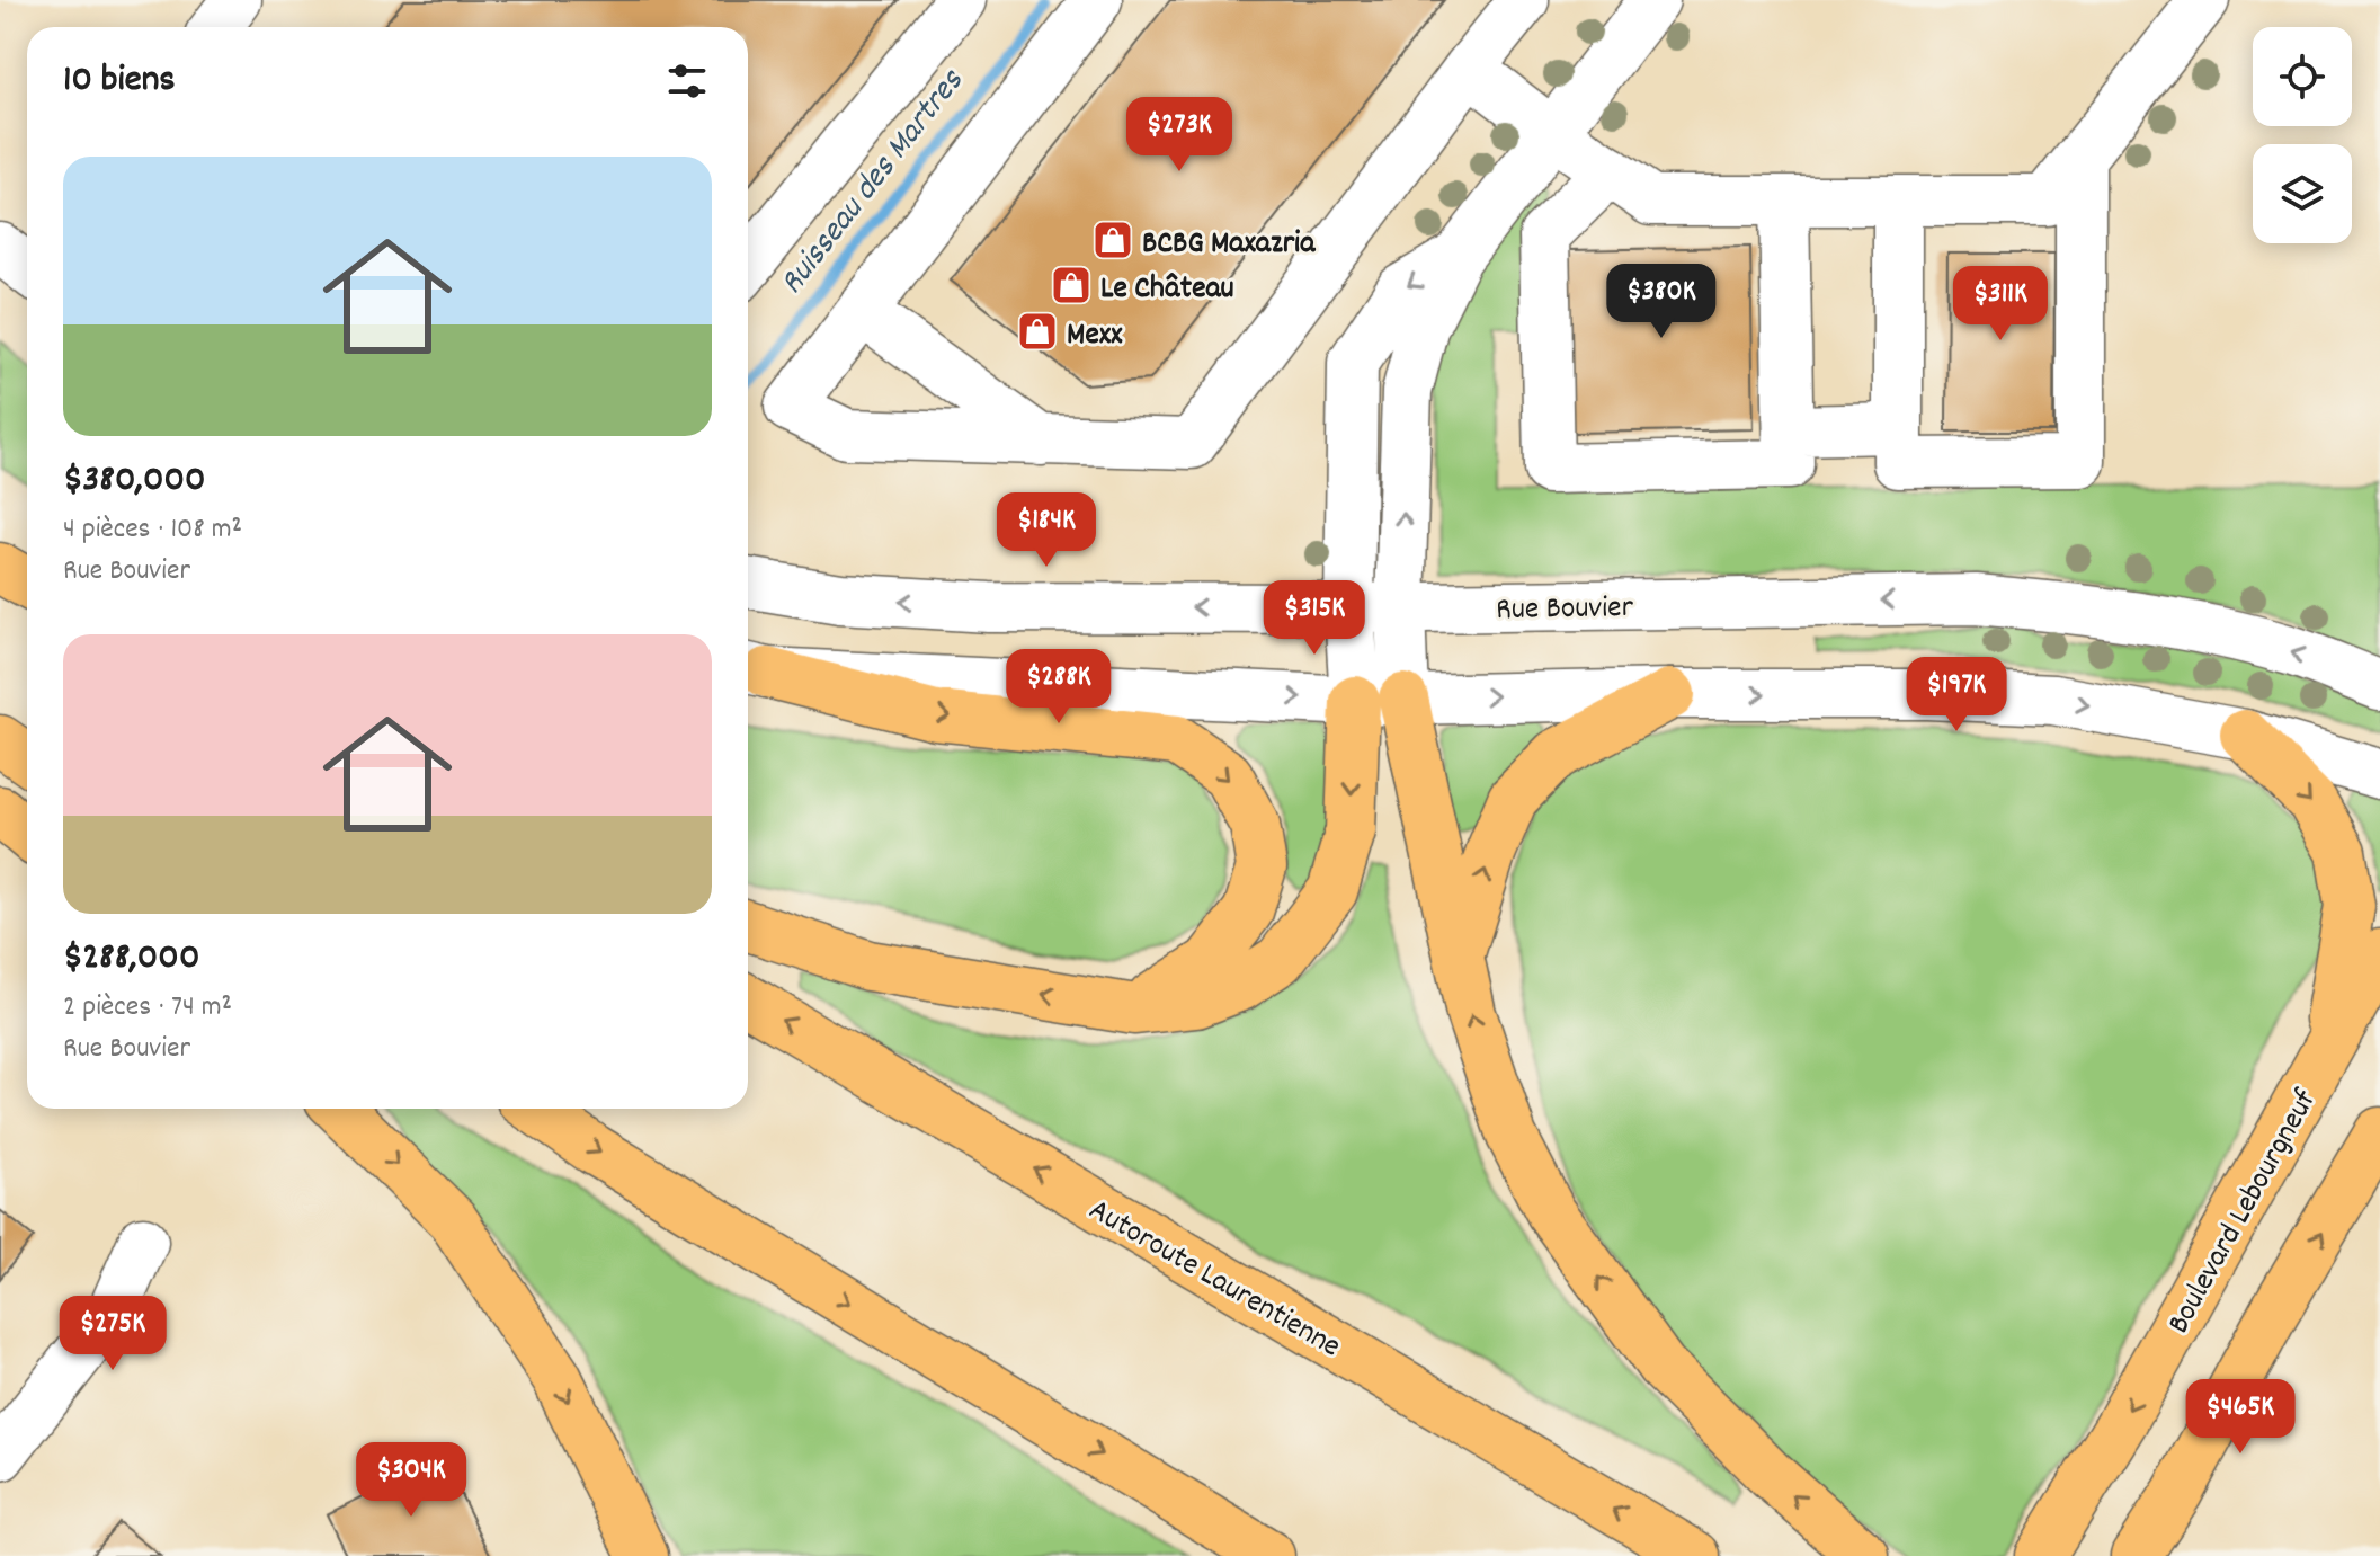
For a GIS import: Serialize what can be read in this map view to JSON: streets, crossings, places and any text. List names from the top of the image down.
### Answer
{
  "streets": {
    "main road": ["Boulevard Lebourgneuf", "Autoroute Laurentienne"],
    "street": ["Rue Bouvier"]
  },
  "water": ["Ruisseau des Martres"],
  "places": {
    "shop": ["BCBG Maxazria", "Le Château", "Mexx"]
  },
  "page": {
    "heading": "10 biens",
    "price": [
      "$273K",
      "$380K",
      "$311K",
      "$184K",
      "$315K",
      "$288K",
      "$197K",
      "$275K",
      "$465K",
      "$304K"
    ],
    "list": [
      {
        "name": "$380,000",
        "note": "4 pièces · 108 m² · Rue Bouvier"
      },
      {
        "name": "$288,000",
        "note": "2 pièces · 74 m² · Rue Bouvier"
      }
    ]
  }
}
